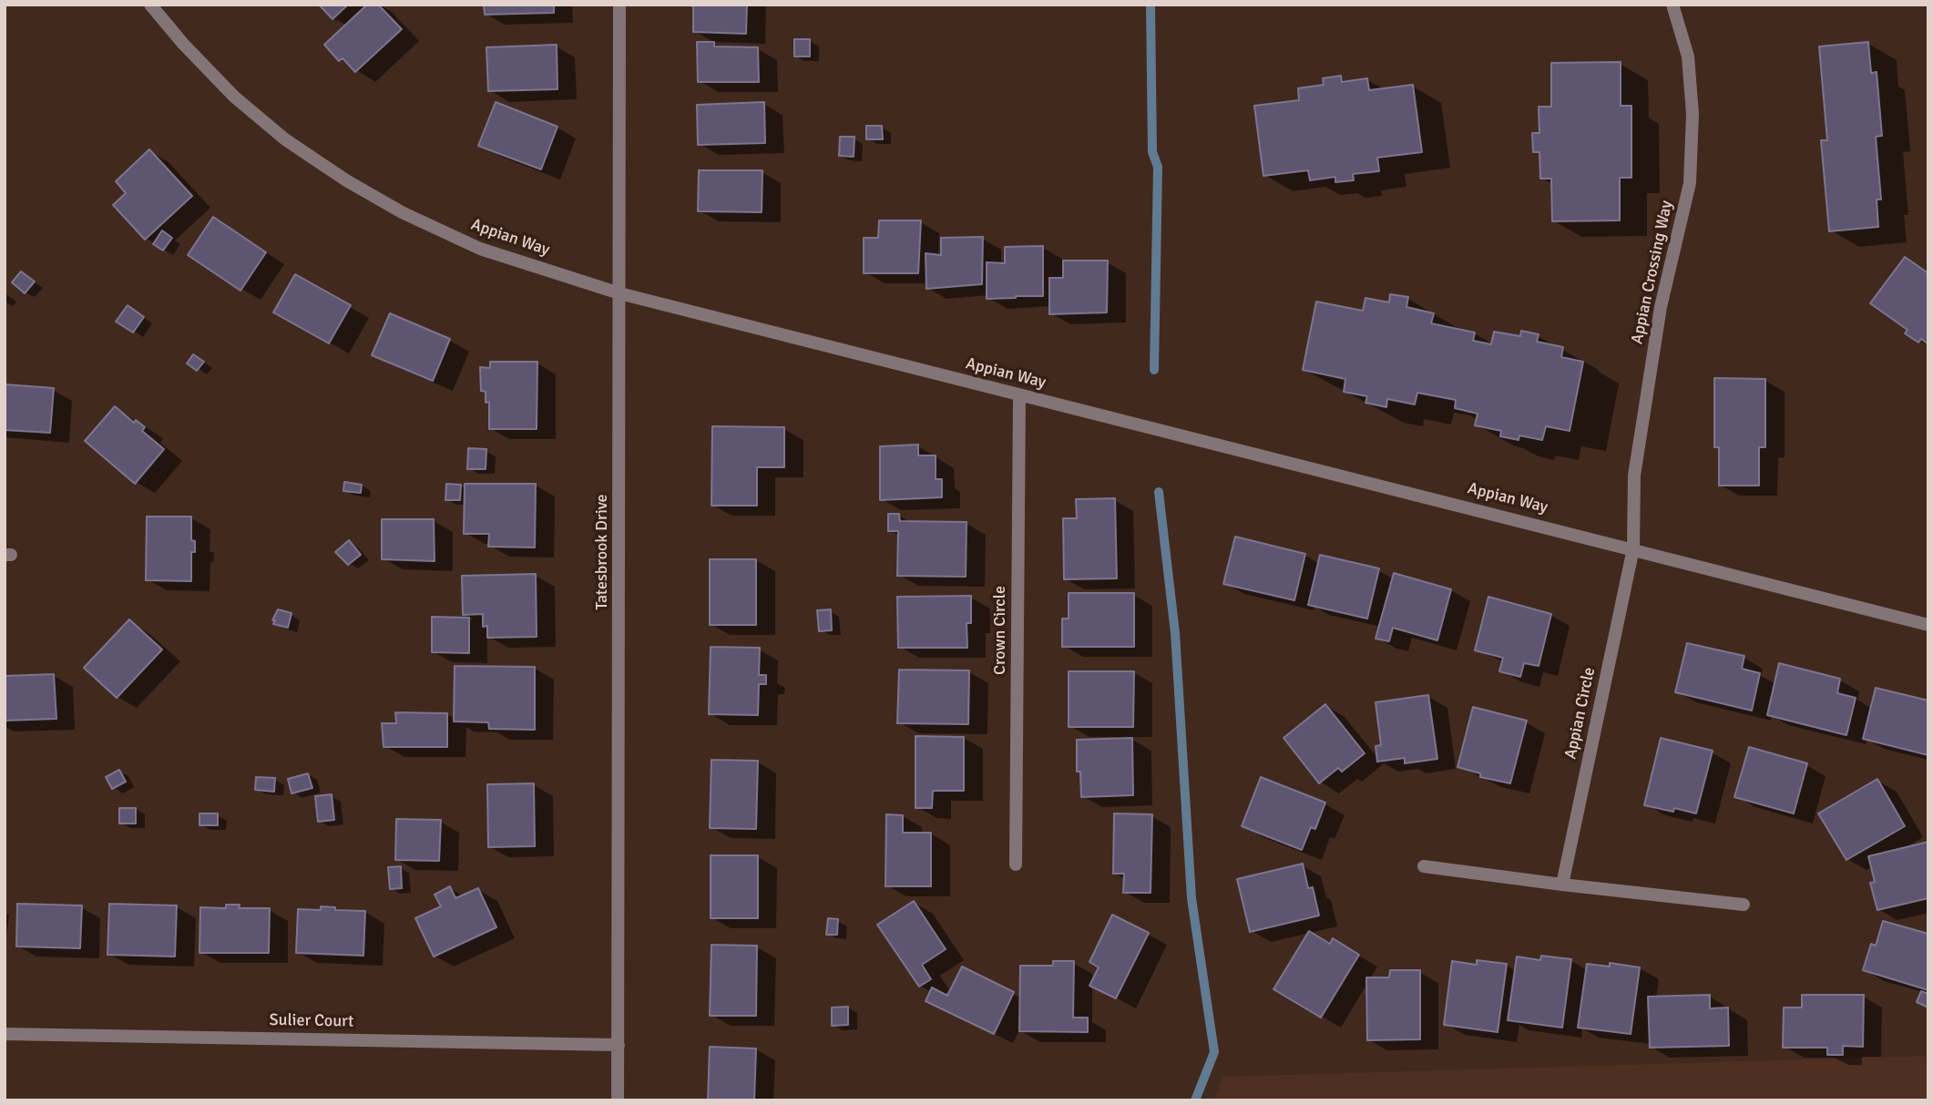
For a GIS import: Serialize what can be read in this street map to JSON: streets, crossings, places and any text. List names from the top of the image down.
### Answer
{
  "streets": {
    "street": [
      "Appian Way",
      "Appian Crossing Way",
      "Tatesbrook Drive",
      "Crown Circle",
      "Appian Circle",
      "Sulier Court"
    ]
  },
  "crossings": [
    ["Appian Way", "Appian Crossing Way"],
    ["Appian Way", "Tatesbrook Drive"],
    ["Appian Way", "Crown Circle"],
    ["Appian Way", "Appian Circle"],
    ["Appian Crossing Way", "Appian Circle"],
    ["Tatesbrook Drive", "Sulier Court"]
  ]
}
